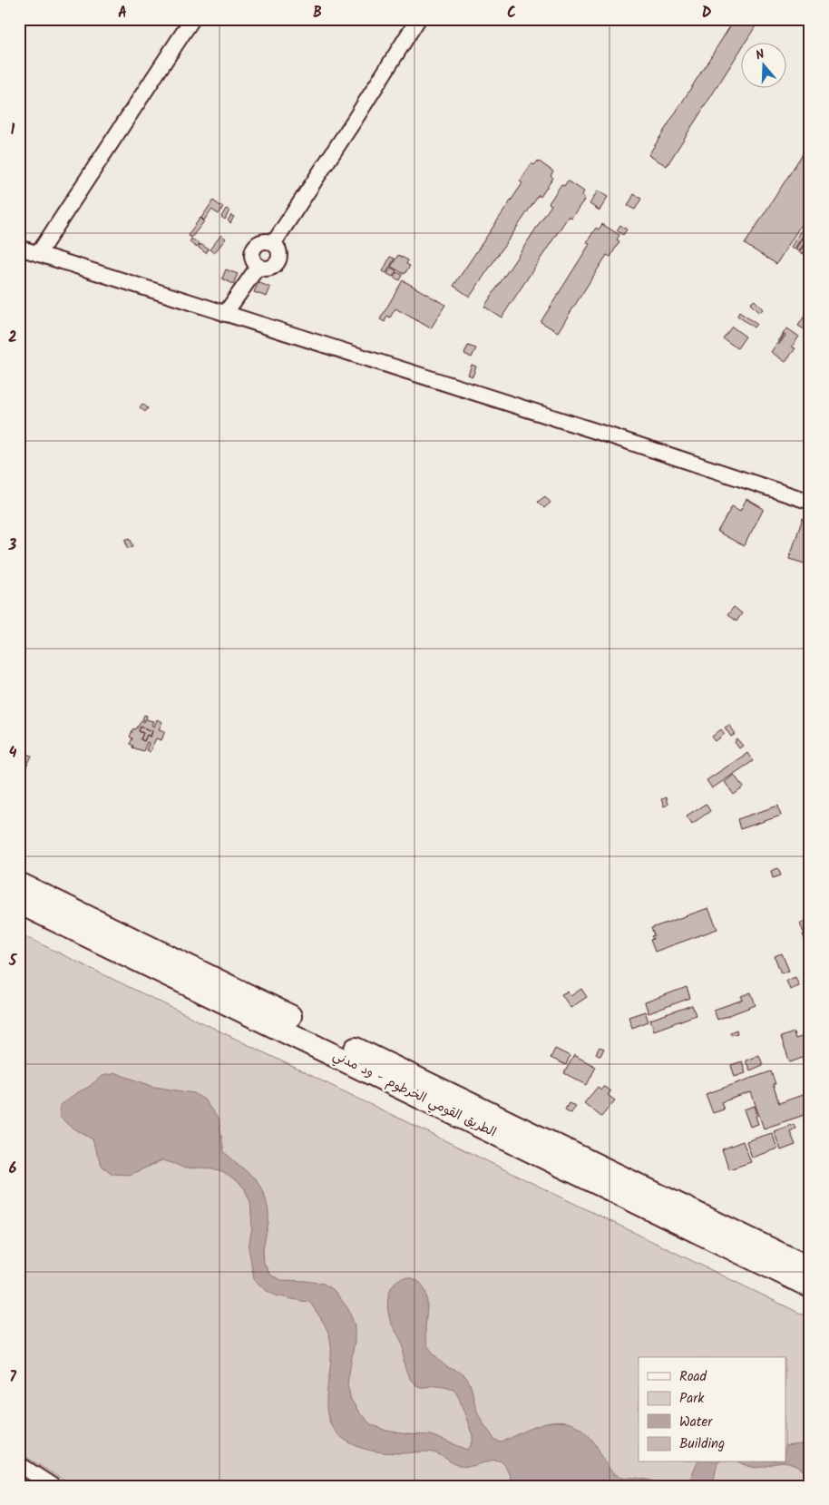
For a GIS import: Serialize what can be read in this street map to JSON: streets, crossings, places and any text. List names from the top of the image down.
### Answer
{
  "streets": {
    "highway": ["الطريق القومي الخرطوم - ود مدني"]
  },
  "legend": [
    "Road",
    "Park",
    "Water",
    "Building"
  ],
  "north": "top",
  "grid": {
    "columns": [
      "A",
      "B",
      "C",
      "D"
    ],
    "rows": [
      "1",
      "2",
      "3",
      "4",
      "5",
      "6",
      "7"
    ]
  }
}
